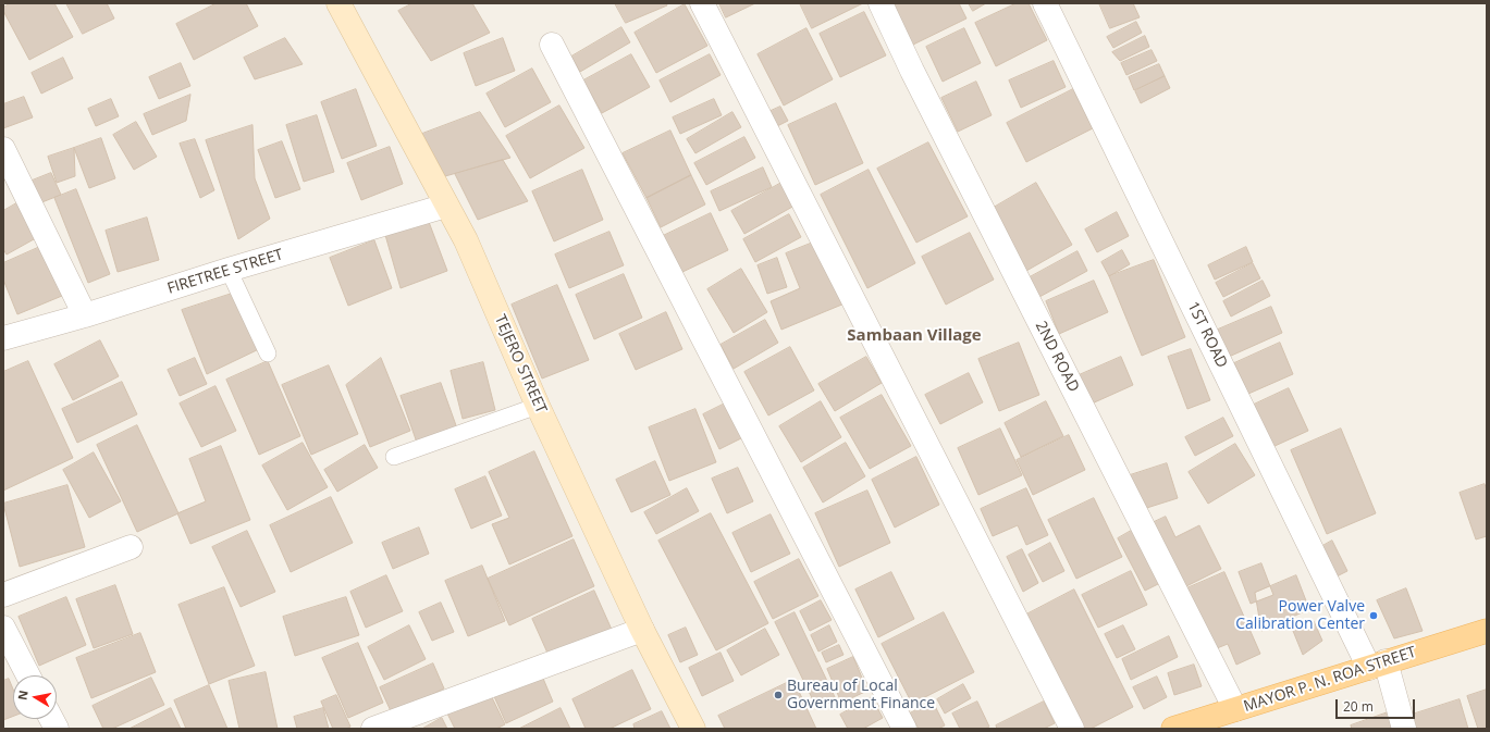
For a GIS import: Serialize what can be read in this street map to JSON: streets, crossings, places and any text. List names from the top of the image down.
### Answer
{
  "streets": {
    "main road": ["TEJERO STREET", "MAYOR P. N. ROA STREET"],
    "street": ["FIRETREE STREET", "1ST ROAD", "2ND ROAD"]
  },
  "crossings": [
    ["FIRETREE STREET", "TEJERO STREET"],
    ["1ST ROAD", "MAYOR P. N. ROA STREET"],
    ["2ND ROAD", "MAYOR P. N. ROA STREET"]
  ],
  "districts": ["Sambaan Village"],
  "places": ["Power Valve Calibration Center", "Bureau of Local Government Finance"],
  "scale_bar": "20 m",
  "north": "left"
}
